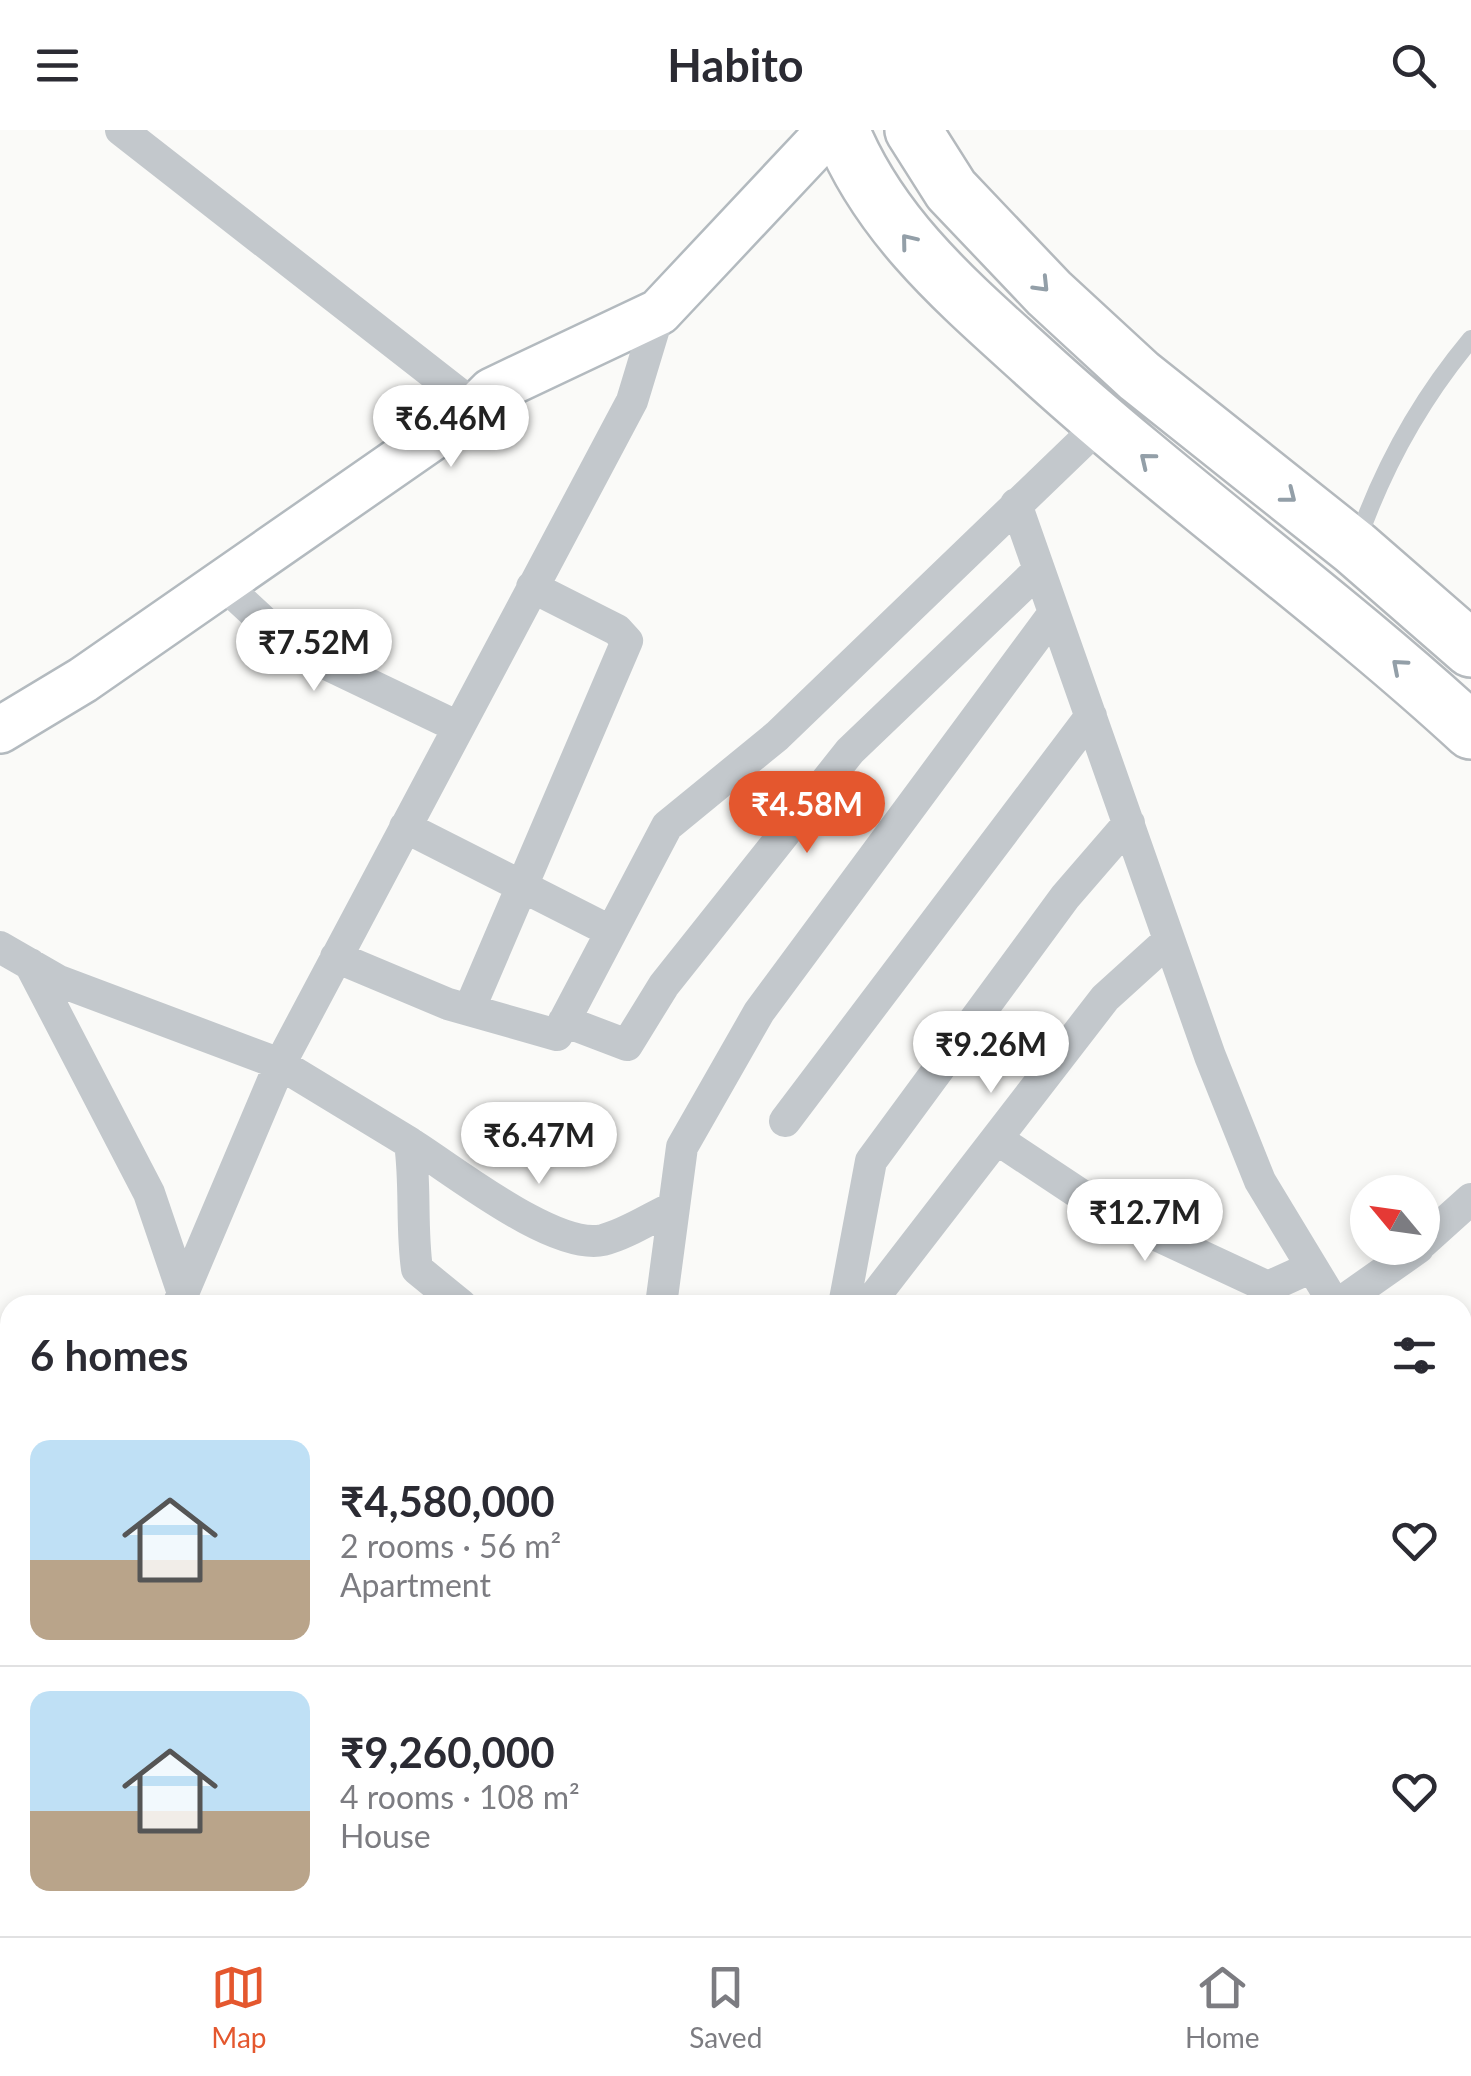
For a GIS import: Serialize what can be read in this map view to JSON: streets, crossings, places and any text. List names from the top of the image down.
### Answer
{
  "north": "top left",
  "page": {
    "header": "Habito",
    "price": [
      "₹6.46M",
      "₹7.52M",
      "₹4.58M",
      "₹9.26M",
      "₹6.47M",
      "₹12.7M"
    ],
    "heading": "6 homes",
    "list": [
      {
        "name": "₹4,580,000",
        "note": "2 rooms · 56 m² · Apartment"
      },
      {
        "name": "₹9,260,000",
        "note": "4 rooms · 108 m² · House"
      }
    ],
    "tabs": ["Map", "Saved", "Home"]
  }
}
